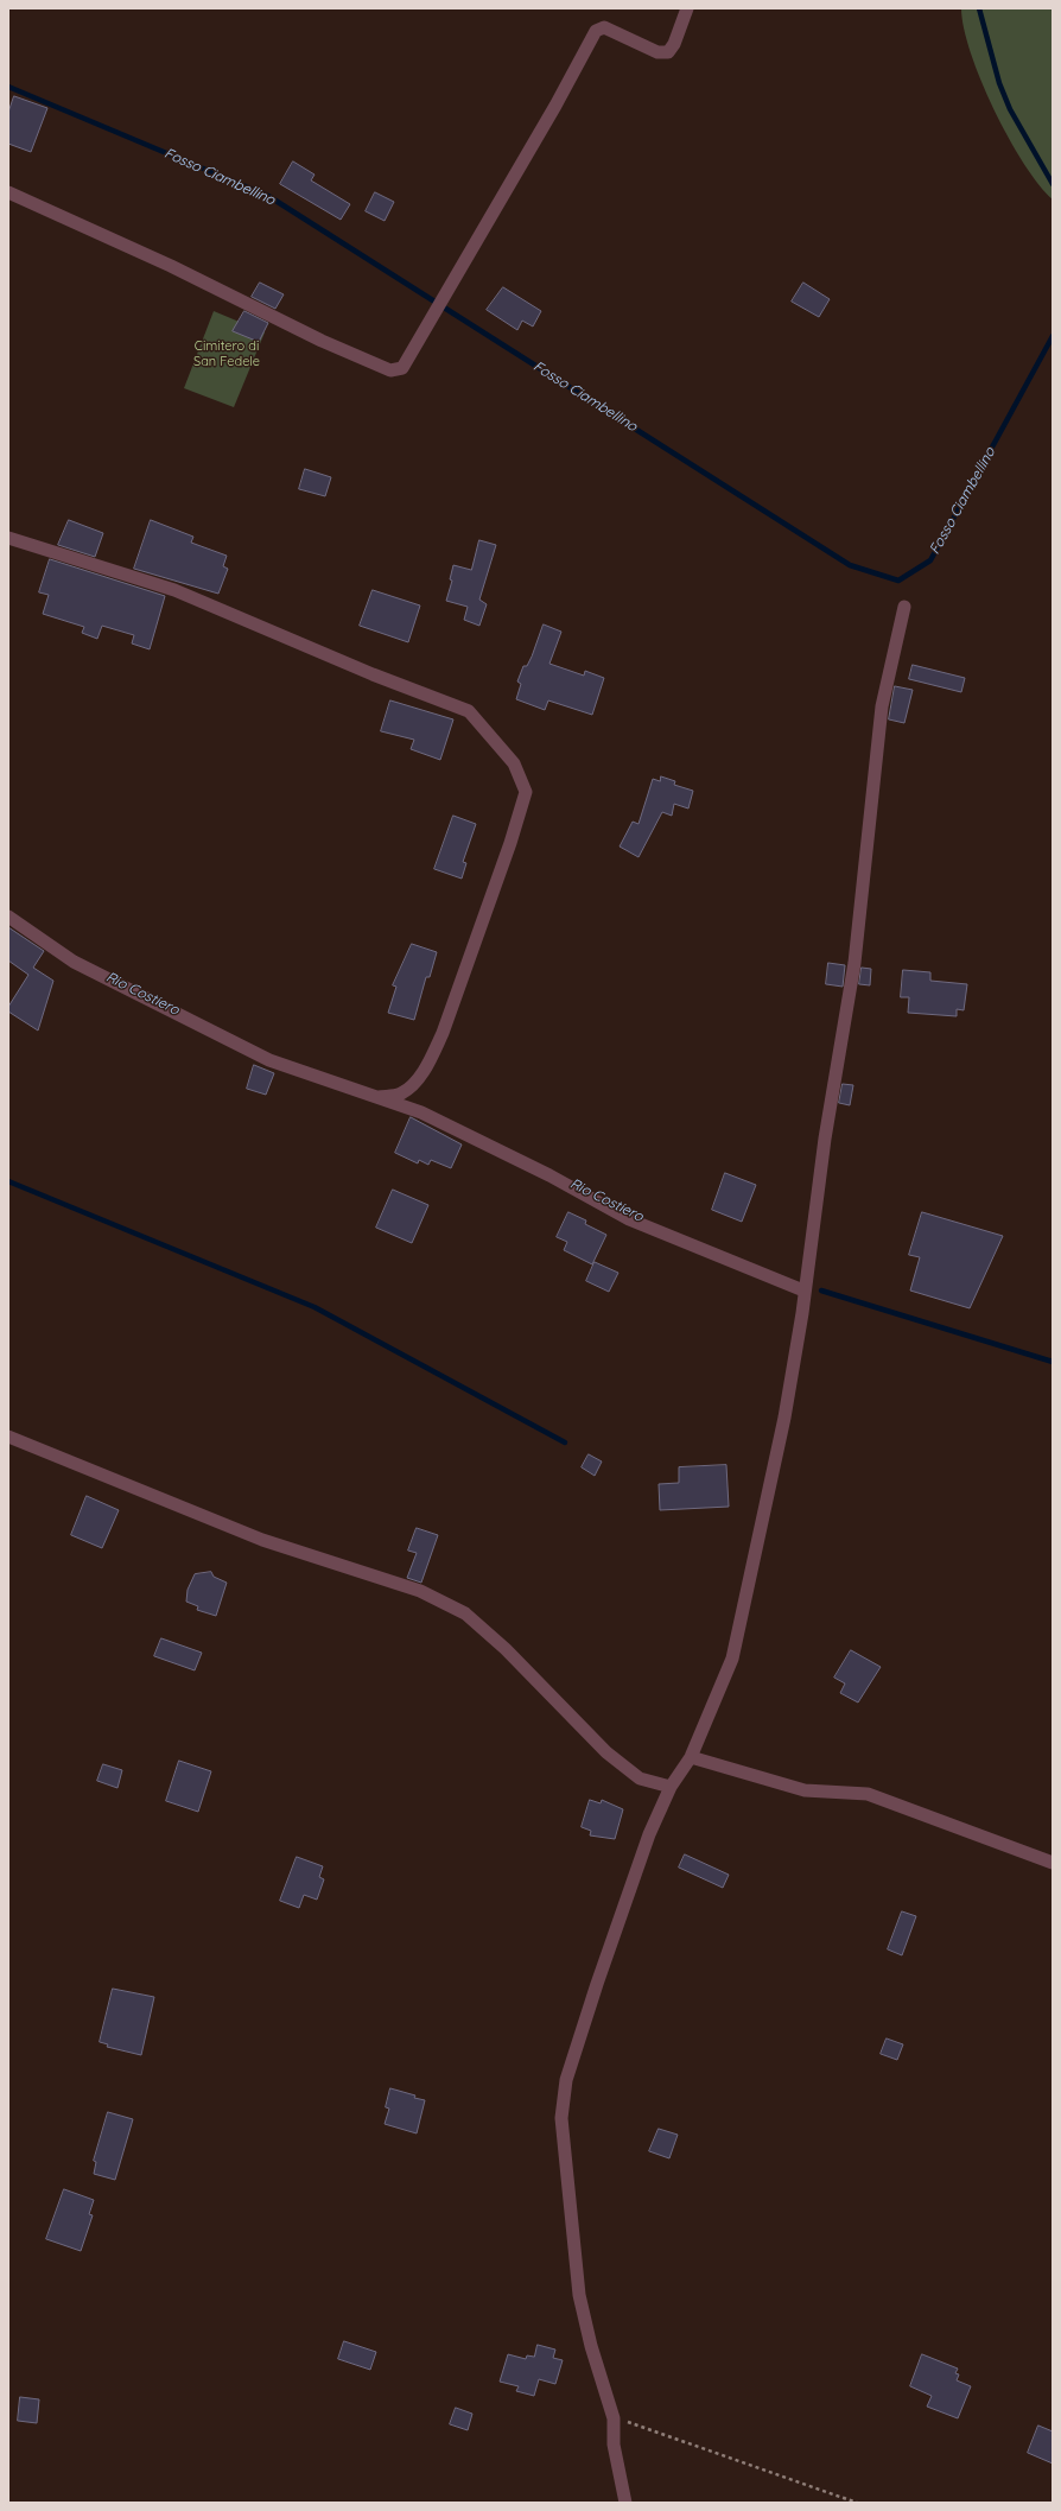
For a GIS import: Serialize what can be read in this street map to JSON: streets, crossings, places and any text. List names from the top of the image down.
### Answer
{
  "water": ["Fosso Ciambellino", "Rio Costiero"],
  "parks": ["Cimitero di San Fedele"]
}
